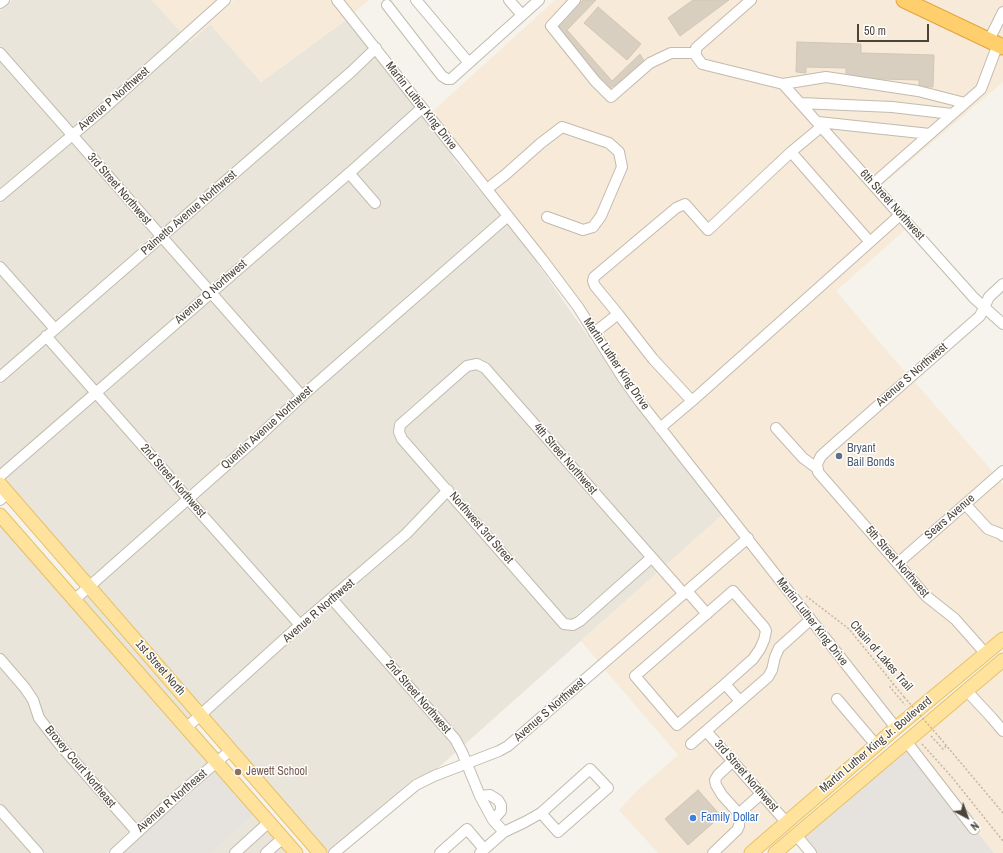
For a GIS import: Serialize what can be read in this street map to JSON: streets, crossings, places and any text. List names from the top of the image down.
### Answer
{
  "streets": {
    "main road": ["1st Street North", "Martin Luther King Jr. Boulevard"],
    "street": [
      "Avenue P Northwest",
      "Martin Luther King Drive",
      "3rd Street Northwest",
      "6th Street Northwest",
      "Palmetto Avenue Northwest",
      "Avenue Q Northwest",
      "Avenue S Northwest",
      "Quentin Avenue Northwest",
      "4th Street Northwest",
      "2nd Street Northwest",
      "Sears Avenue",
      "Northwest 3rd Street",
      "5th Street Northwest",
      "Avenue R Northwest",
      "Broxey Court Northeast",
      "Avenue R Northeast"
    ],
    "path": ["Chain of Lakes Trail"]
  },
  "crossings": [
    ["Avenue P Northwest", "3rd Street Northwest"],
    ["Martin Luther King Drive", "Palmetto Avenue Northwest"],
    ["Martin Luther King Drive", "Avenue Q Northwest"],
    ["Martin Luther King Drive", "Avenue S Northwest"],
    ["Martin Luther King Drive", "Quentin Avenue Northwest"],
    ["Martin Luther King Drive", "Martin Luther King Jr. Boulevard"],
    ["3rd Street Northwest", "Palmetto Avenue Northwest"],
    ["3rd Street Northwest", "Avenue Q Northwest"],
    ["3rd Street Northwest", "Quentin Avenue Northwest"],
    ["3rd Street Northwest", "Martin Luther King Jr. Boulevard"],
    ["6th Street Northwest", "Avenue S Northwest"],
    ["Palmetto Avenue Northwest", "2nd Street Northwest"],
    ["Avenue Q Northwest", "2nd Street Northwest"],
    ["Avenue S Northwest", "4th Street Northwest"],
    ["Avenue S Northwest", "2nd Street Northwest"],
    ["Avenue S Northwest", "5th Street Northwest"],
    ["Quentin Avenue Northwest", "2nd Street Northwest"],
    ["Quentin Avenue Northwest", "1st Street North"],
    ["4th Street Northwest", "Northwest 3rd Street"],
    ["2nd Street Northwest", "Avenue R Northwest"],
    ["Sears Avenue", "5th Street Northwest"],
    ["Northwest 3rd Street", "Avenue R Northwest"],
    ["5th Street Northwest", "Martin Luther King Jr. Boulevard"],
    ["Avenue R Northwest", "1st Street North"],
    ["1st Street North", "Avenue R Northeast"],
    ["Broxey Court Northeast", "Avenue R Northeast"]
  ],
  "places": ["Bryant Bail Bonds", "Jewett School", "Family Dollar"],
  "scale_bar": "50 m",
  "north": "bottom right"
}
